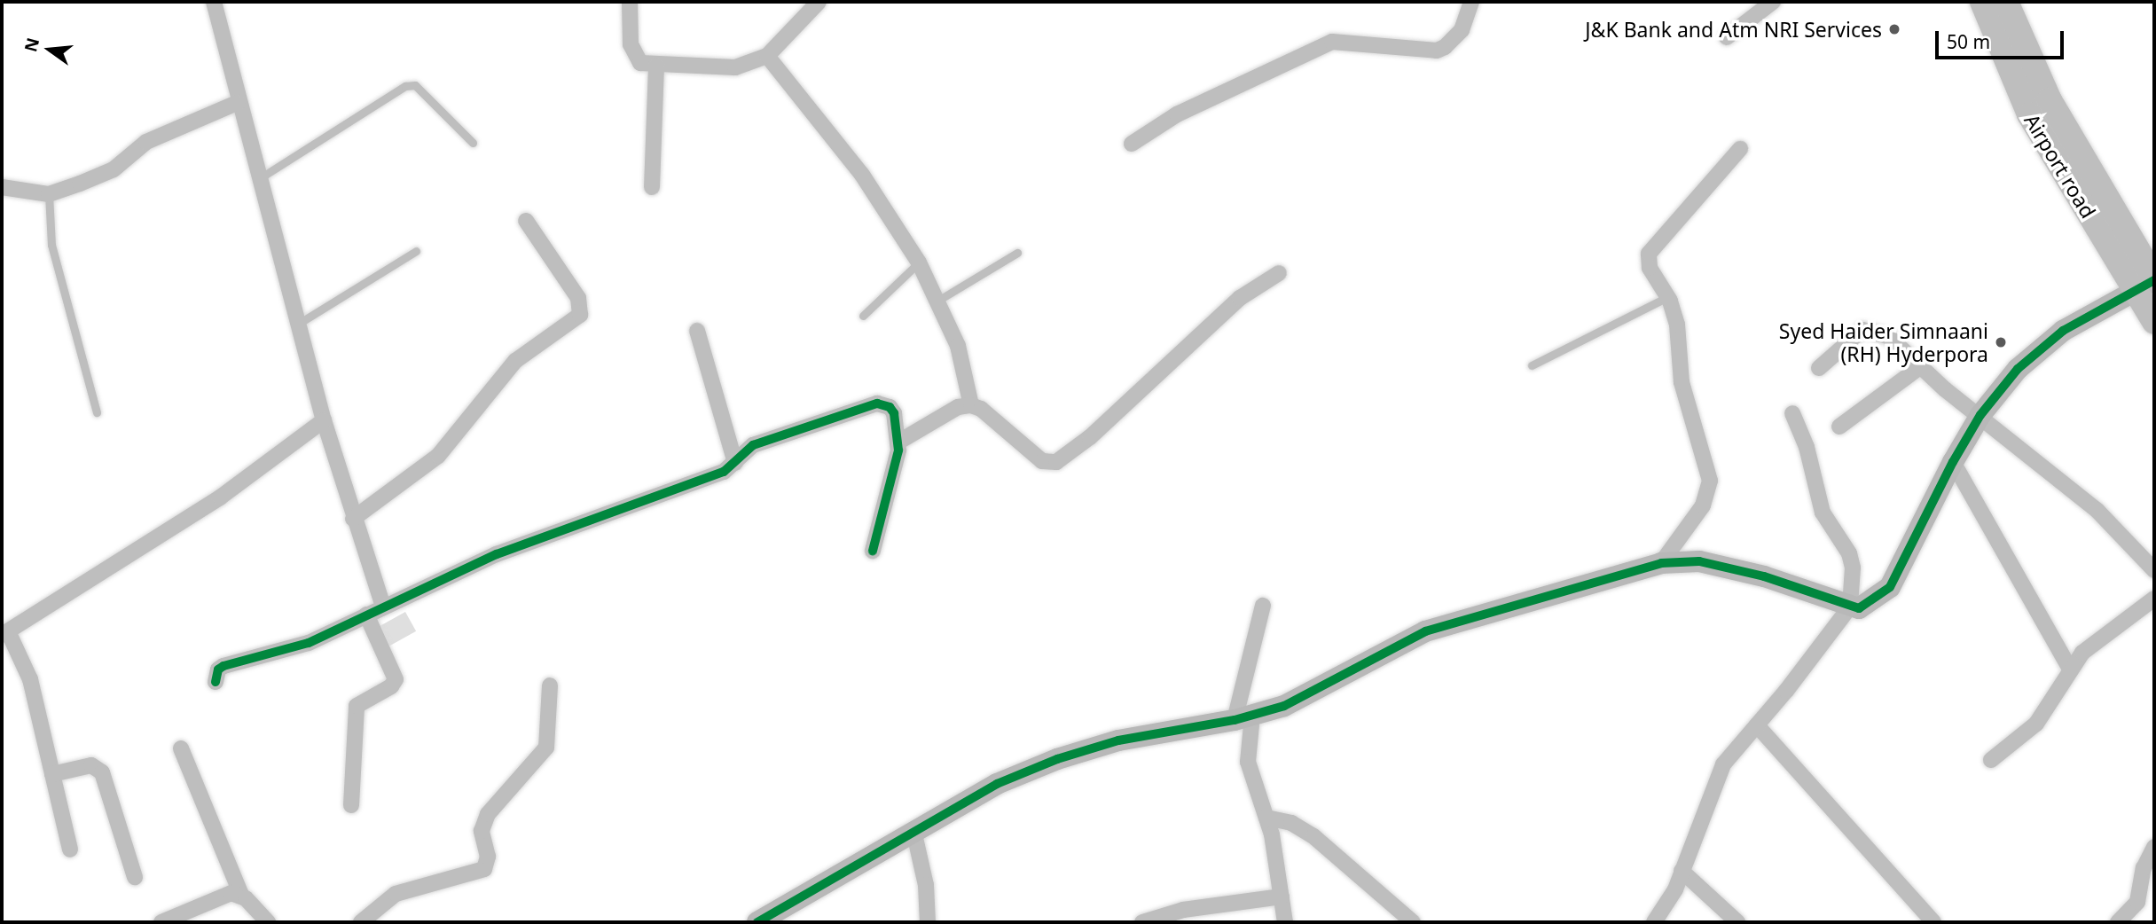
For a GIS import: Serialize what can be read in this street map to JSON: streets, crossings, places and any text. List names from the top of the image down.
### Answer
{
  "streets": {
    "main road": ["Airport road"]
  },
  "places": ["J&K Bank and Atm NRI Services", "Syed Haider Simnaani (RH) Hyderpora"],
  "scale_bar": "50 m",
  "north": "left"
}
